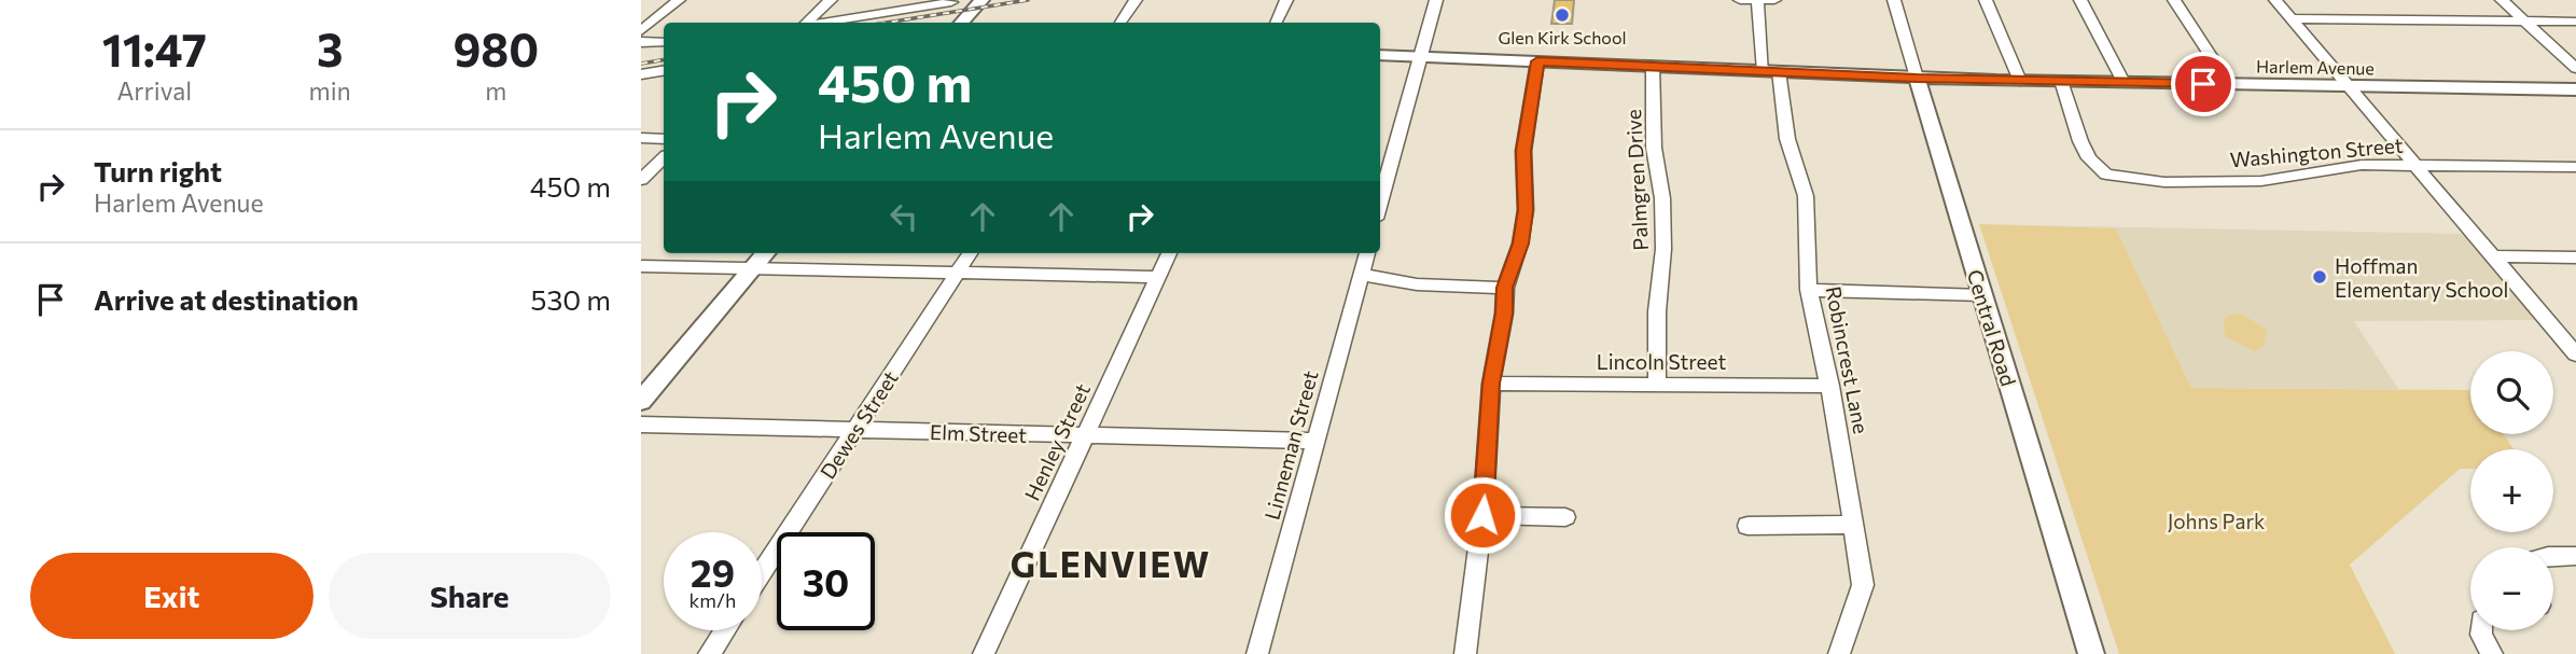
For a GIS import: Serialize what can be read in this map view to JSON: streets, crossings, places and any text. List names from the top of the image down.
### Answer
{
  "streets": {
    "main road": ["Harlem Avenue", "Central Road"],
    "street": [
      "Washington Street",
      "Palmgren Drive",
      "Robincrest Lane",
      "Lincoln Street",
      "Dewes Street",
      "Elm Street",
      "Henley Street",
      "Linneman Street"
    ]
  },
  "crossings": [
    ["Harlem Avenue", "Washington Street"],
    ["Harlem Avenue", "Palmgren Drive"],
    ["Harlem Avenue", "Central Road"],
    ["Harlem Avenue", "Robincrest Lane"],
    ["Palmgren Drive", "Lincoln Street"],
    ["Robincrest Lane", "Lincoln Street"],
    ["Dewes Street", "Elm Street"],
    ["Elm Street", "Henley Street"],
    ["Elm Street", "Linneman Street"]
  ],
  "districts": ["GLENVIEW"],
  "parks": ["Johns Park"],
  "places": ["Glen Kirk School", "Hoffman Elementary School"],
  "page": {
    "eta": [
      "11:47",
      "Arrival",
      "3",
      "min",
      "980",
      "m"
    ],
    "turn": ["450 m", "Harlem Avenue"],
    "list": [
      {
        "name": "Turn right",
        "note": "Harlem Avenue",
        "value": "450 m"
      },
      {
        "name": "Arrive at destination",
        "value": "530 m"
      }
    ],
    "map_buttons": ["+", "−"],
    "speed": "29 km/h",
    "limit": "30",
    "buttons": ["Exit", "Share"]
  }
}
